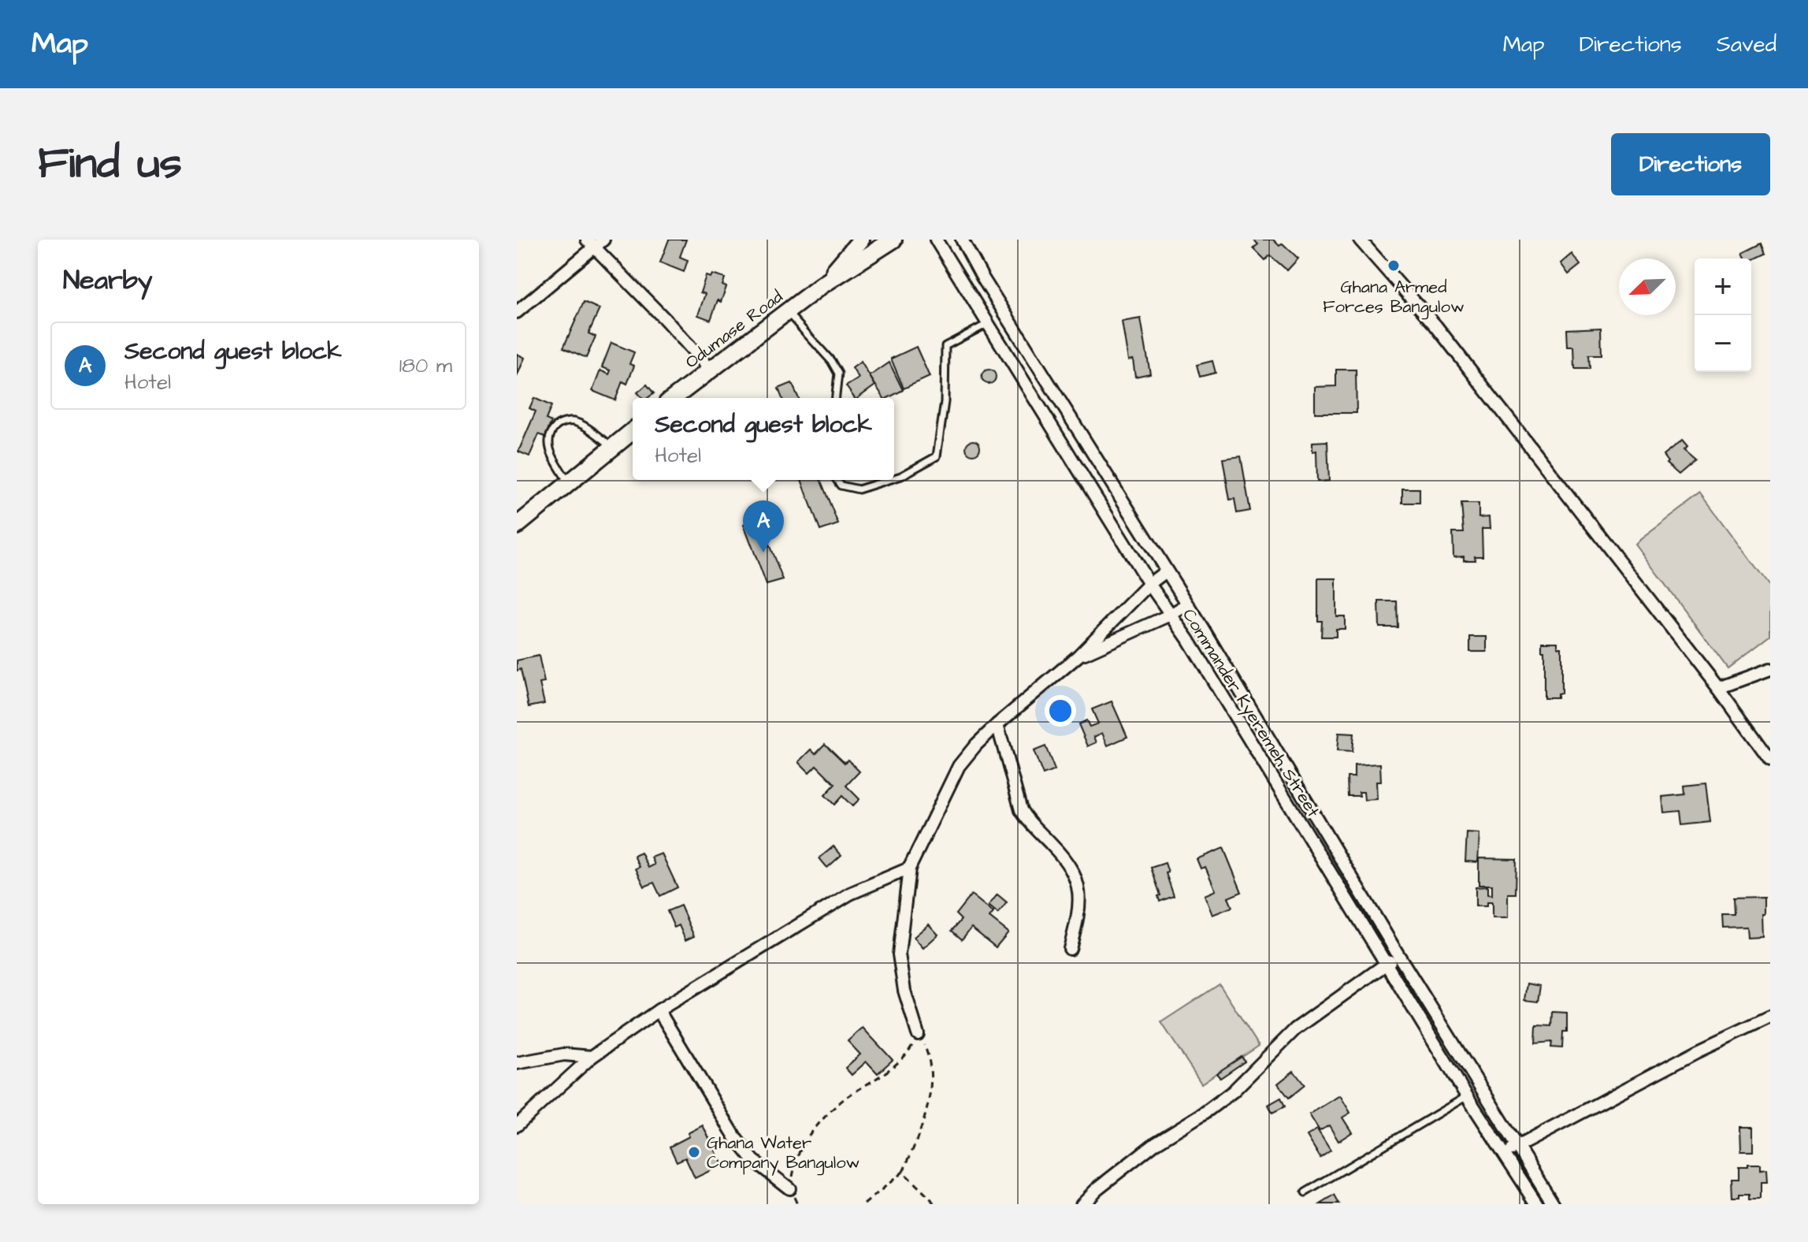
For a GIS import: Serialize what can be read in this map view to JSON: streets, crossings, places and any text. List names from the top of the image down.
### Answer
{
  "streets": {
    "main road": ["Odumase Road"],
    "street": ["Commander Kyeremeh Street"]
  },
  "places": ["Ghana Armed Forces Bangulow", "Ghana Water Company Bangulow"],
  "north": "bottom left",
  "page": {
    "header": "Map",
    "nav": ["Map", "Directions", "Saved"],
    "title": "Find us",
    "buttons": "Directions",
    "heading": "Nearby",
    "map_buttons": ["+", "−"],
    "list": [
      {
        "mark": "A",
        "name": "Second guest block",
        "note": "Hotel",
        "value": "180 m"
      }
    ],
    "popup": ["Second guest block", "Hotel"],
    "pins": "A"
  }
}
